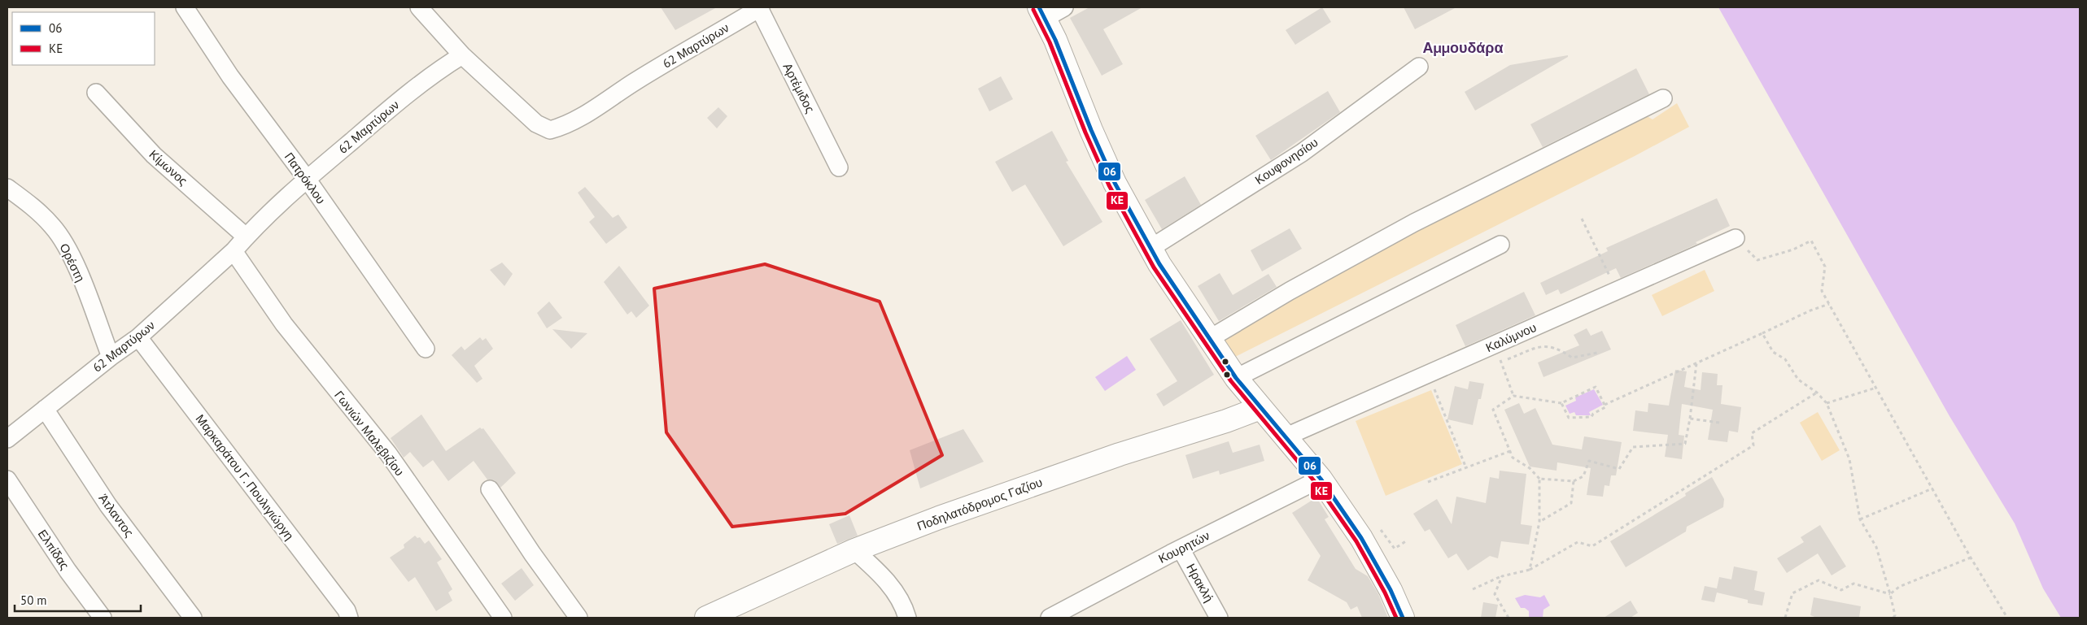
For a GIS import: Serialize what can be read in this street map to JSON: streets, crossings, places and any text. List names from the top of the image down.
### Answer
{
  "streets": {
    "main road": ["Ποδηλατόδρομος Γαζίου"],
    "street": [
      "62 Μαρτύρων",
      "Αρτέμιδος",
      "Κουφονησίου",
      "Κίμωνος",
      "Πατρόκλου",
      "Ορέστη",
      "Καλύμνου",
      "Γωνιών Μαλεβιζίου",
      "Μαρκαράτου Γ. Πουλιγιώργη",
      "Άτλαντος",
      "Κουρητών",
      "Ελπίδας",
      "Ηρακλή"
    ]
  },
  "crossings": [
    ["62 Μαρτύρων", "Αρτέμιδος"],
    ["62 Μαρτύρων", "Κίμωνος"],
    ["62 Μαρτύρων", "Πατρόκλου"],
    ["62 Μαρτύρων", "Ορέστη"],
    ["62 Μαρτύρων", "Γωνιών Μαλεβιζίου"],
    ["62 Μαρτύρων", "Μαρκαράτου Γ. Πουλιγιώργη"],
    ["62 Μαρτύρων", "Άτλαντος"],
    ["Κουρητών", "Ηρακλή"]
  ],
  "districts": ["Αμμουδάρα"],
  "lines": ["transit line 06", "transit line KE"],
  "legend": ["06", "KE"],
  "scale_bar": "50 m"
}
